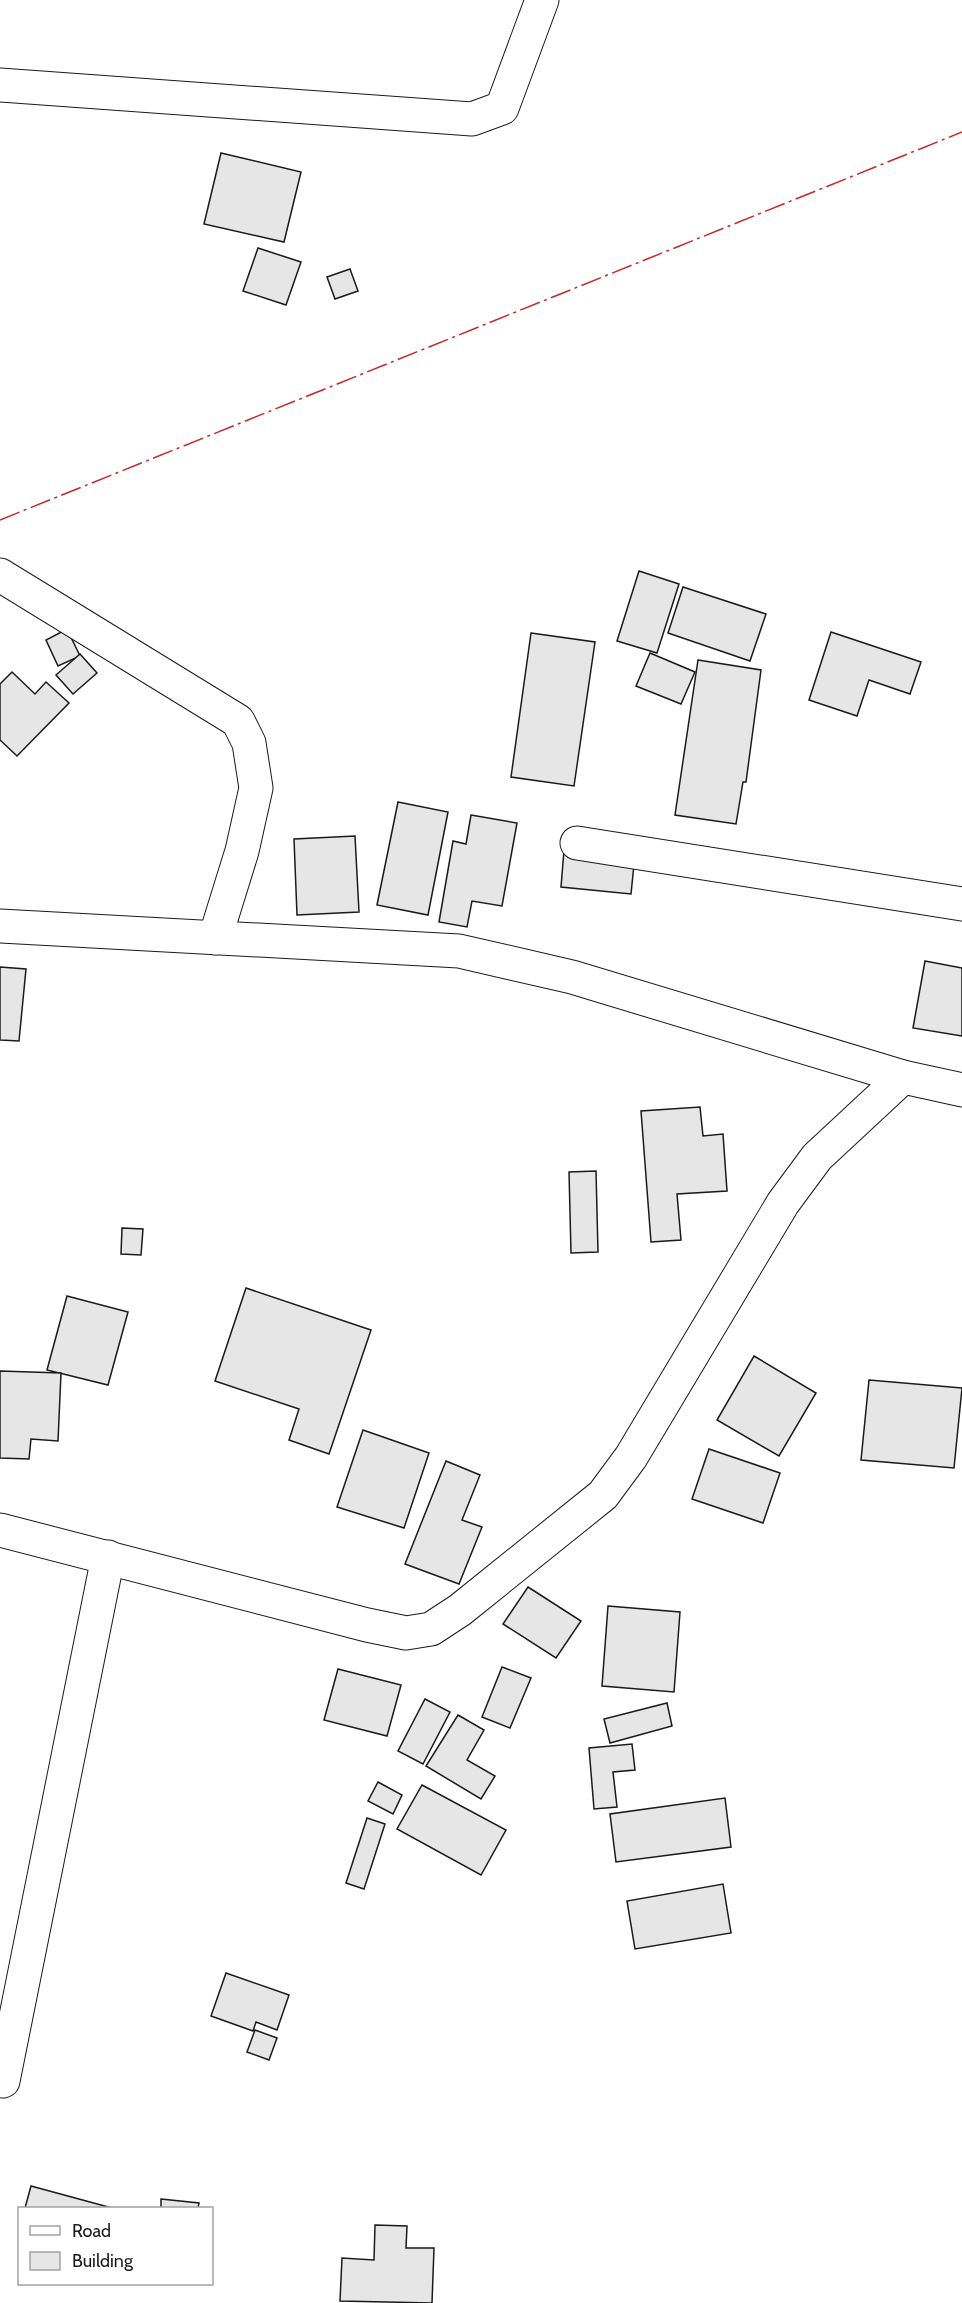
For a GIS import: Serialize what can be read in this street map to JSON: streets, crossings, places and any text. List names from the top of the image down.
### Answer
{
  "legend": ["Road", "Building"]
}
